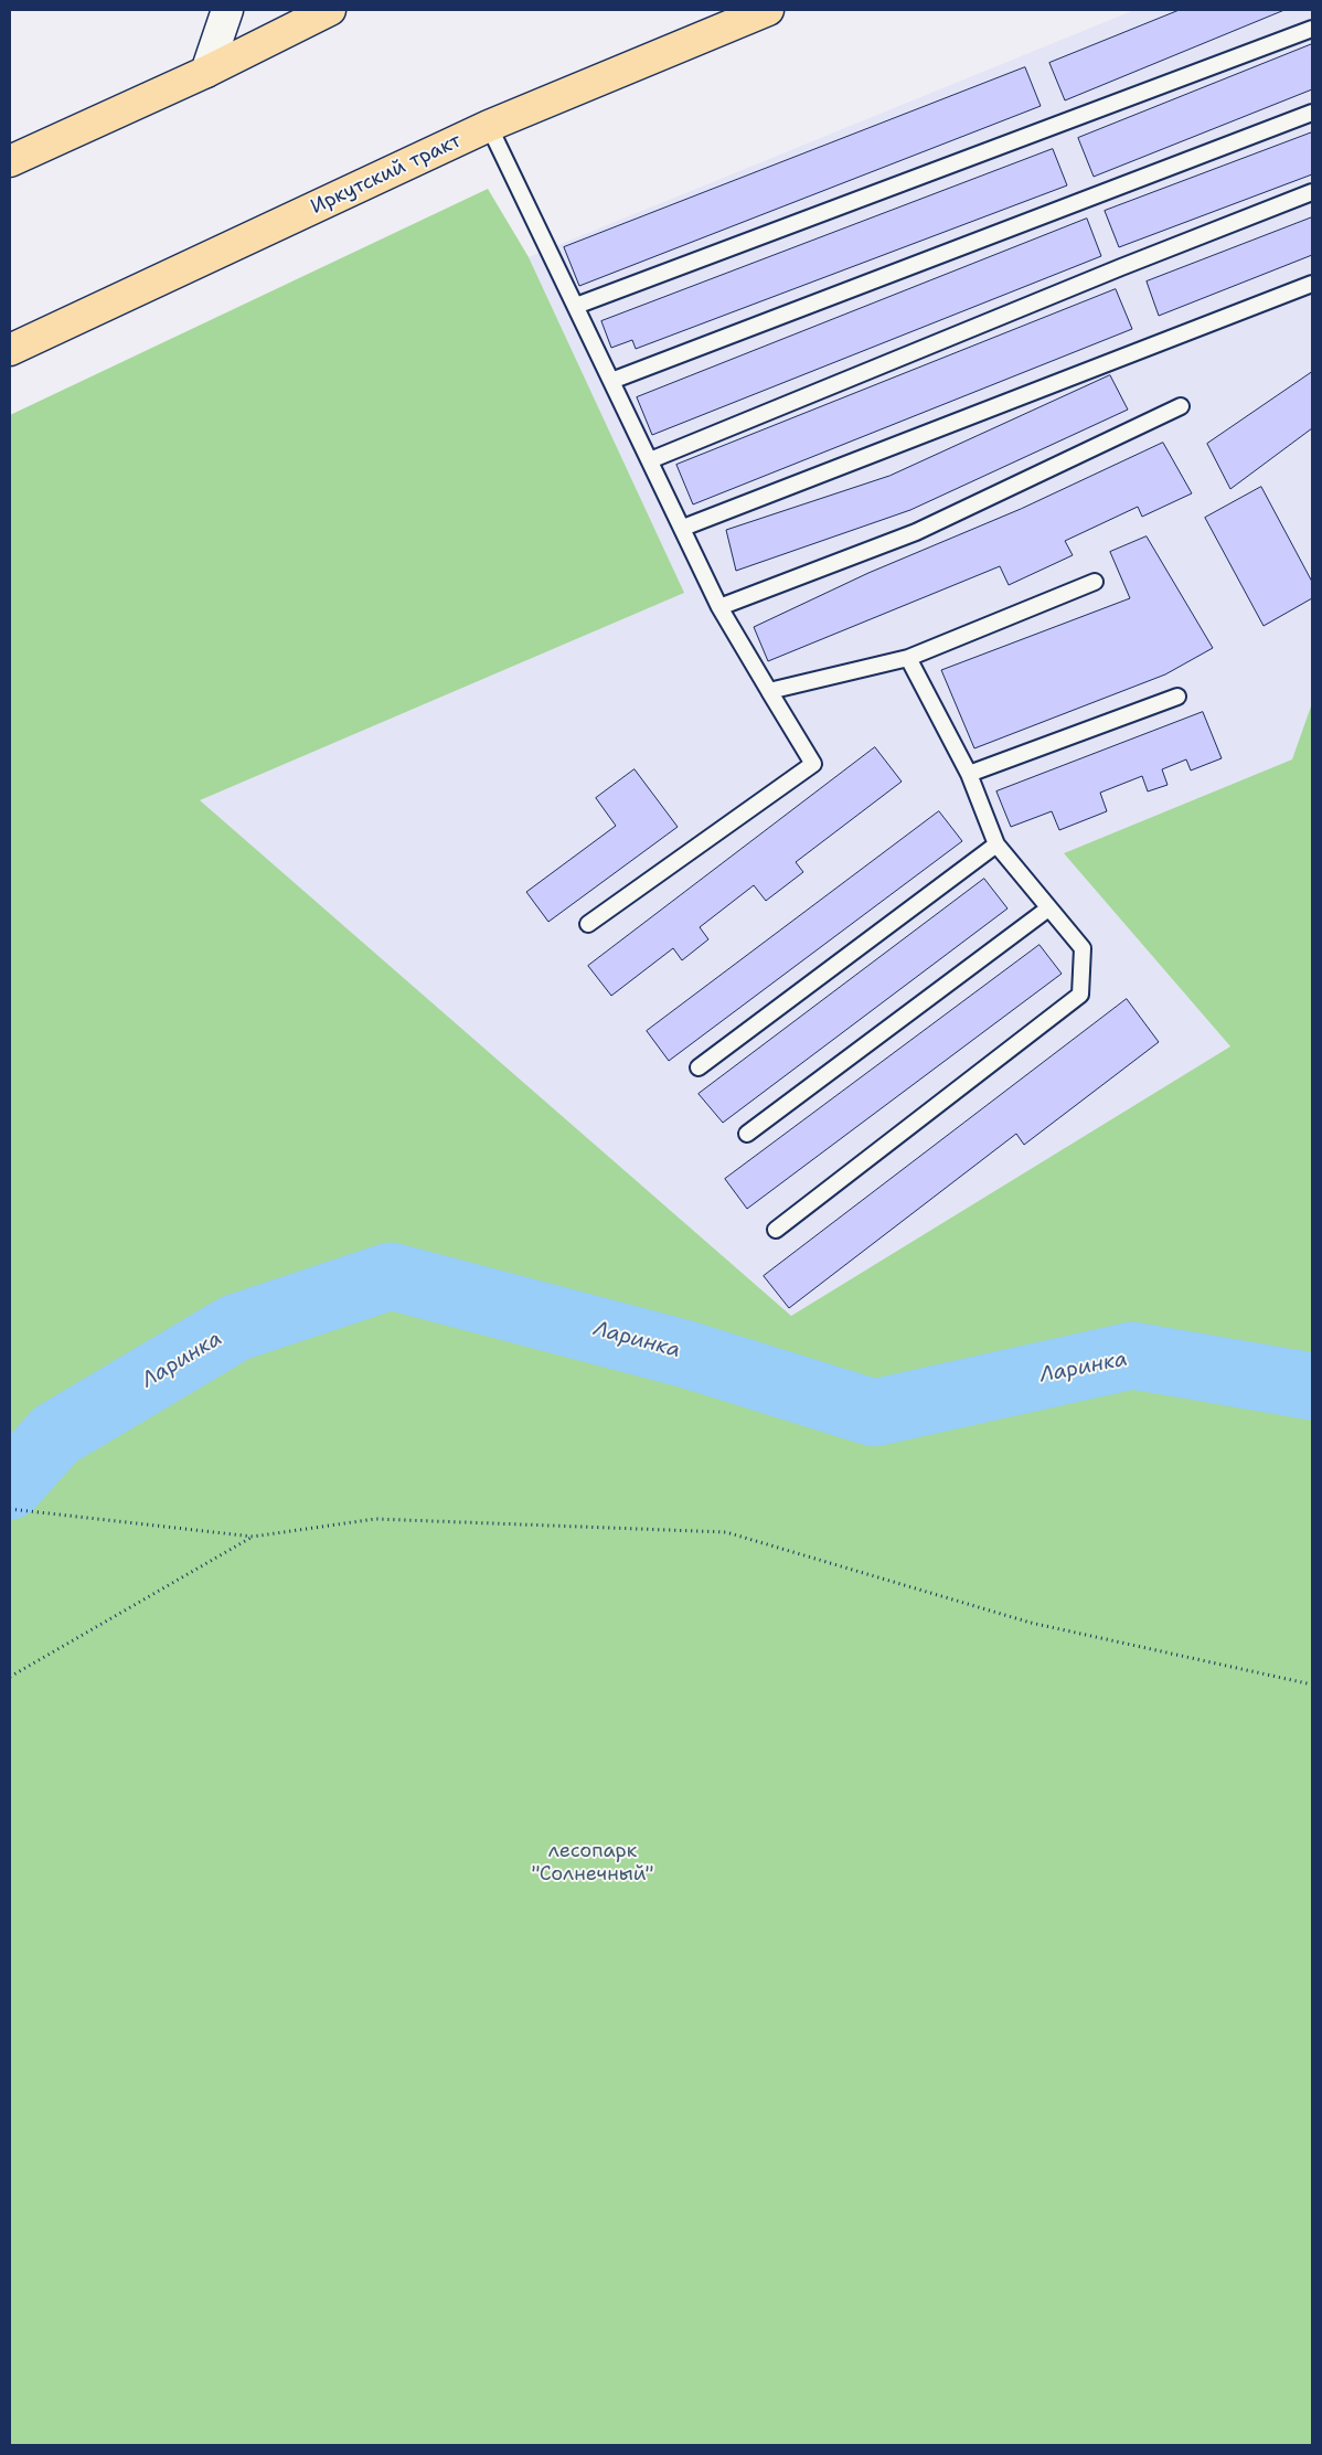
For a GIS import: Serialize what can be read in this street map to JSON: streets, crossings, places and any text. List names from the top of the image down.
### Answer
{
  "streets": {
    "main road": ["Иркутский тракт"]
  },
  "water": ["Ларинка"],
  "parks": ["лесопарк \"Солнечный\""]
}
